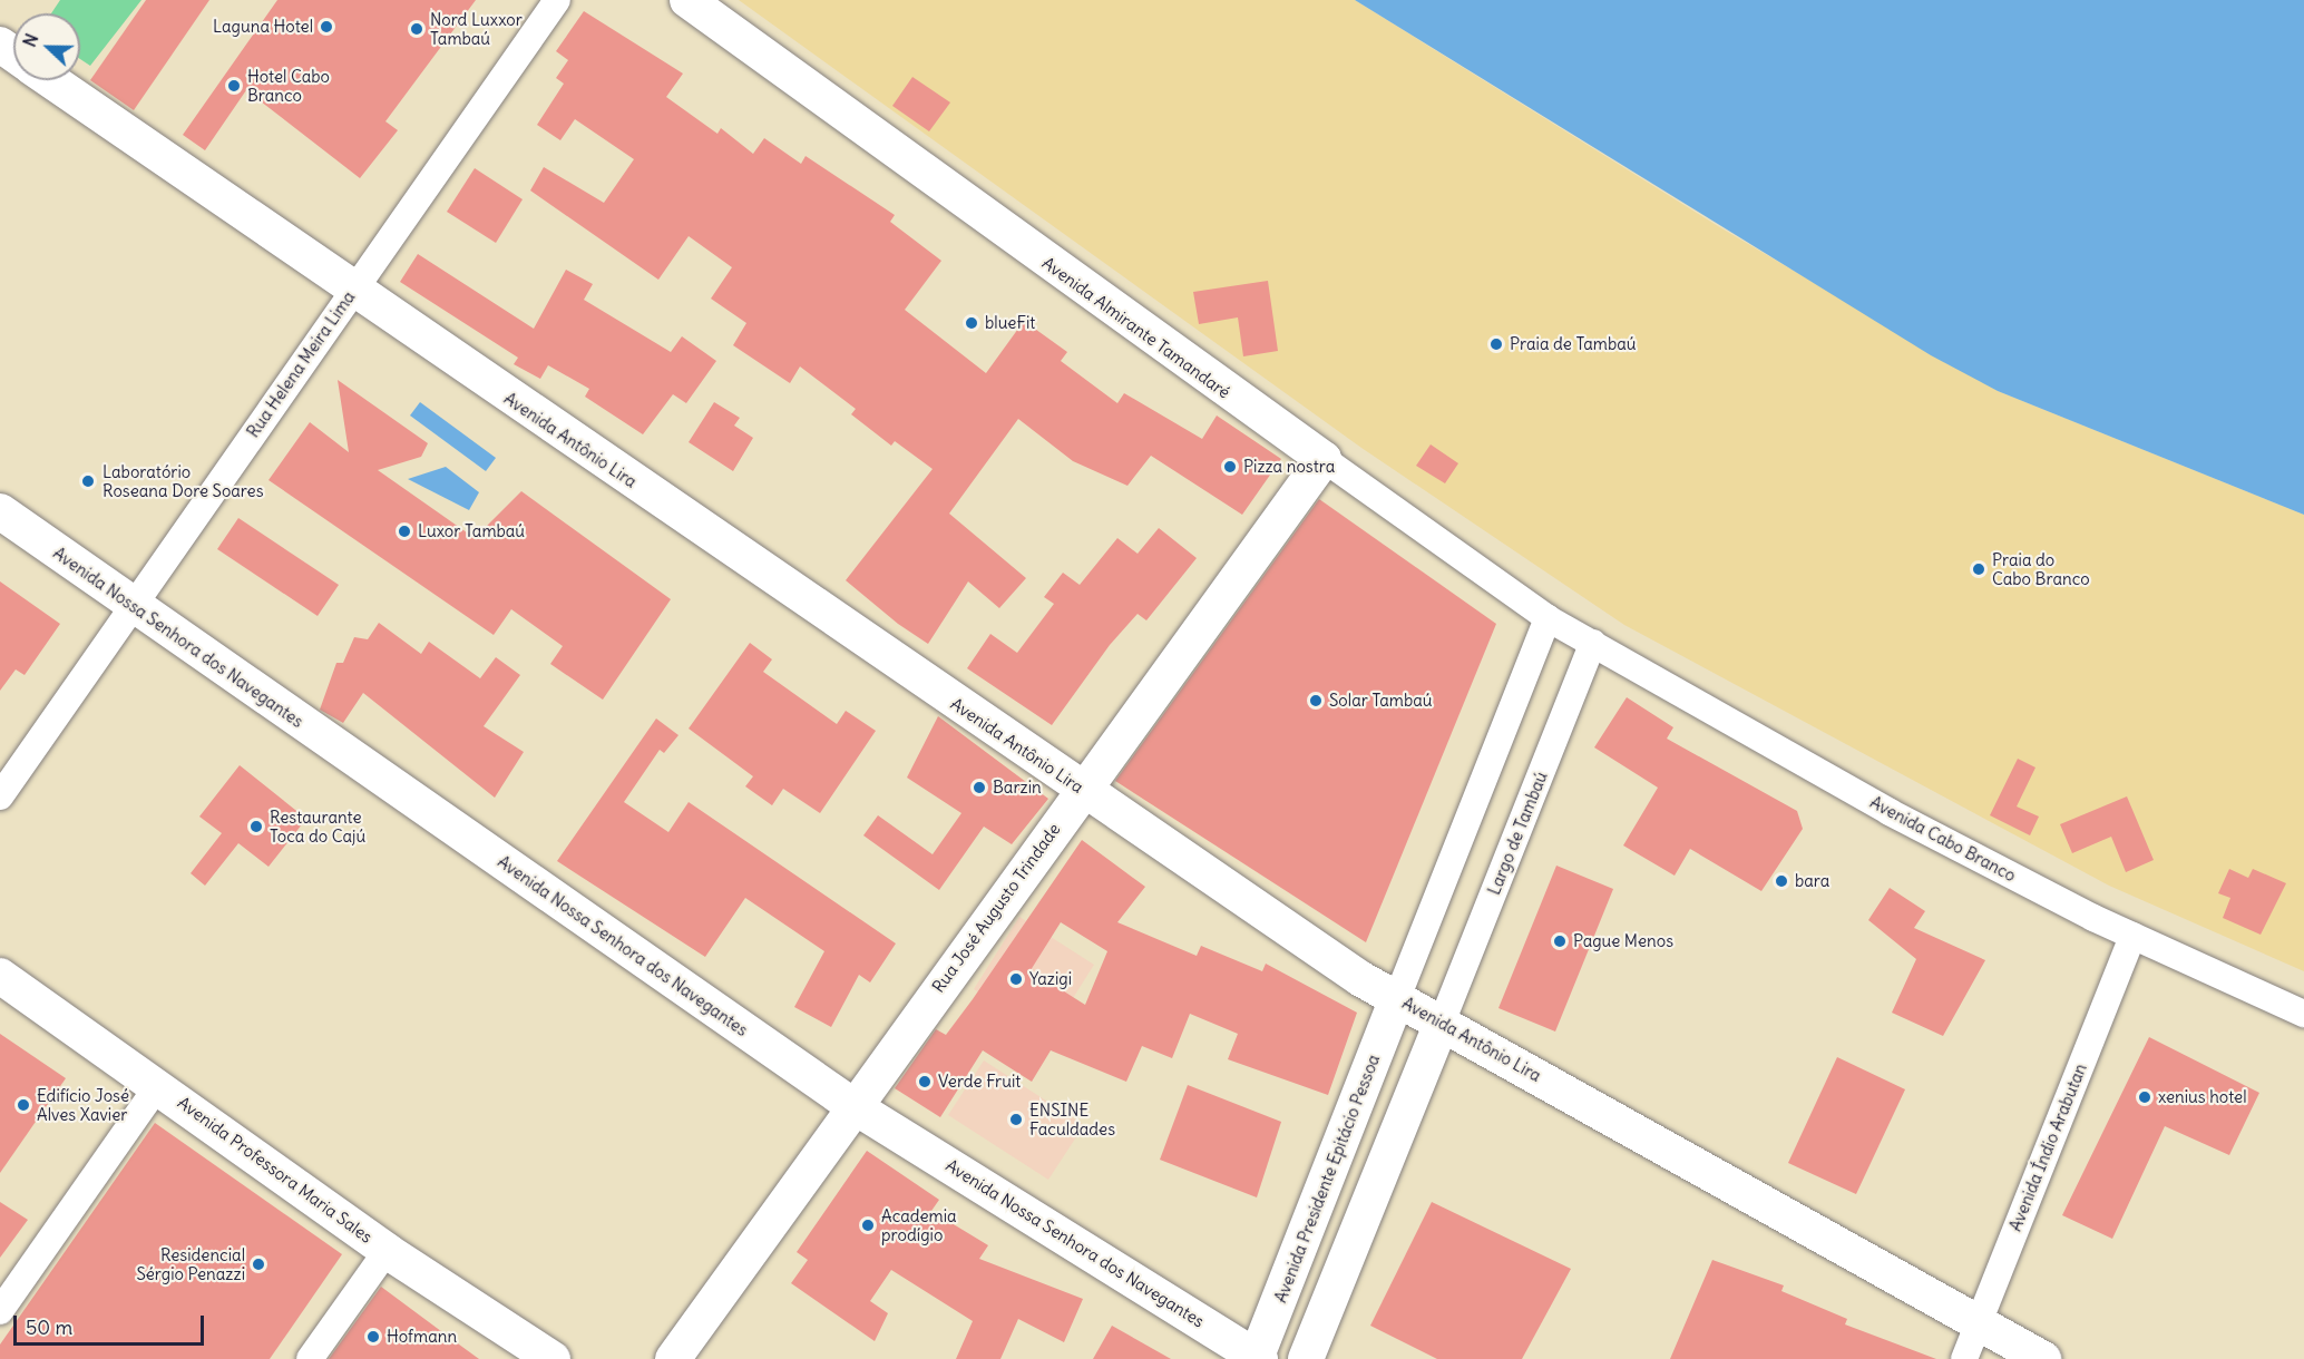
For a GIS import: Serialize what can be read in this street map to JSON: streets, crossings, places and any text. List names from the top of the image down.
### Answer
{
  "streets": {
    "main road": [
      "Avenida Almirante Tamandaré",
      "Avenida Antônio Lira",
      "Avenida Nossa Senhora dos Navegantes",
      "Rua José Augusto Trindade",
      "Avenida Professora Maria Sales",
      "Avenida Presidente Epitácio Pessoa"
    ],
    "street": [
      "Rua Helena Meira Lima",
      "Largo de Tambaú",
      "Avenida Cabo Branco",
      "Avenida Índio Arabutan"
    ]
  },
  "crossings": [
    ["Avenida Almirante Tamandaré", "Largo de Tambaú"],
    ["Avenida Almirante Tamandaré", "Avenida Cabo Branco"],
    ["Avenida Almirante Tamandaré", "Rua José Augusto Trindade"],
    ["Rua Helena Meira Lima", "Avenida Antônio Lira"],
    ["Rua Helena Meira Lima", "Avenida Nossa Senhora dos Navegantes"],
    ["Avenida Antônio Lira", "Largo de Tambaú"],
    ["Avenida Antônio Lira", "Rua José Augusto Trindade"],
    ["Avenida Antônio Lira", "Avenida Índio Arabutan"],
    ["Avenida Antônio Lira", "Avenida Presidente Epitácio Pessoa"],
    ["Avenida Nossa Senhora dos Navegantes", "Rua José Augusto Trindade"],
    ["Avenida Nossa Senhora dos Navegantes", "Avenida Presidente Epitácio Pessoa"],
    ["Largo de Tambaú", "Avenida Cabo Branco"],
    ["Avenida Cabo Branco", "Avenida Índio Arabutan"]
  ],
  "places": [
    "Laguna Hotel",
    "Nord Luxxor Tambaú",
    "Hotel Cabo Branco",
    "blueFit",
    "Praia de Tambaú",
    "Pizza nostra",
    "Laboratório Roseana Dore Soares",
    "Luxor Tambaú",
    "Praia do Cabo Branco",
    "Solar Tambaú",
    "Barzin",
    "Restaurante Toca do Cajú",
    "bara",
    "Pague Menos",
    "Yazigi",
    "Verde Fruit",
    "xenius hotel",
    "Edifício José Alves Xavier",
    "ENSINE Faculdades",
    "Academia prodígio",
    "Residencial Sérgio Penazzi",
    "Hofmann"
  ],
  "scale_bar": "50 m",
  "north": "left"
}
